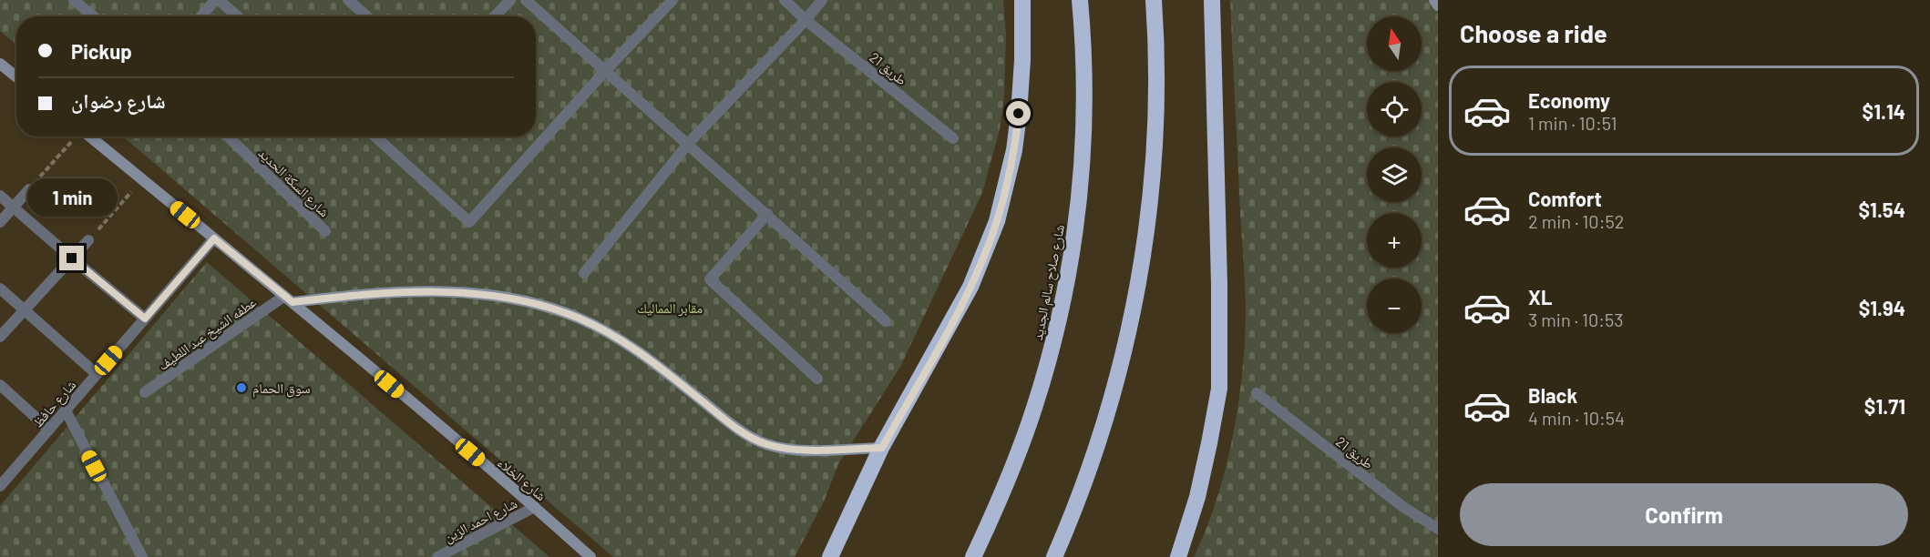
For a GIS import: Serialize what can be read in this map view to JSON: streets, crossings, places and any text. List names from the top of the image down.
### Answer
{
  "streets": {
    "highway": ["شارع صلاح سالم الجديد"],
    "street": [
      "طريق 21",
      "شارع السكة الحديد",
      "عطفه الشيخ عبد اللطيف",
      "شارع حافظ",
      "شارع الخلاء",
      "شارع احمد الزين"
    ]
  },
  "crossings": [
    ["عطفه الشيخ عبد اللطيف", "شارع الخلاء"],
    ["شارع حافظ", "شارع الخلاء"],
    ["شارع الخلاء", "شارع احمد الزين"]
  ],
  "parks": ["مقابر المماليك"],
  "places": ["سوق الحمام"],
  "north": "top",
  "page": {
    "heading": "Choose a ride",
    "map_buttons": ["+", "−"],
    "banner": ["Pickup", "شارع رضوان"],
    "list": [
      {
        "name": "Economy",
        "note": "1 min · 10:51",
        "value": "$1.14"
      },
      {
        "name": "Comfort",
        "note": "2 min · 10:52",
        "value": "$1.54"
      },
      {
        "name": "XL",
        "note": "3 min · 10:53",
        "value": "$1.94"
      },
      {
        "name": "Black",
        "note": "4 min · 10:54",
        "value": "$1.71"
      }
    ],
    "bubble": "1 min",
    "buttons": "Confirm"
  }
}
